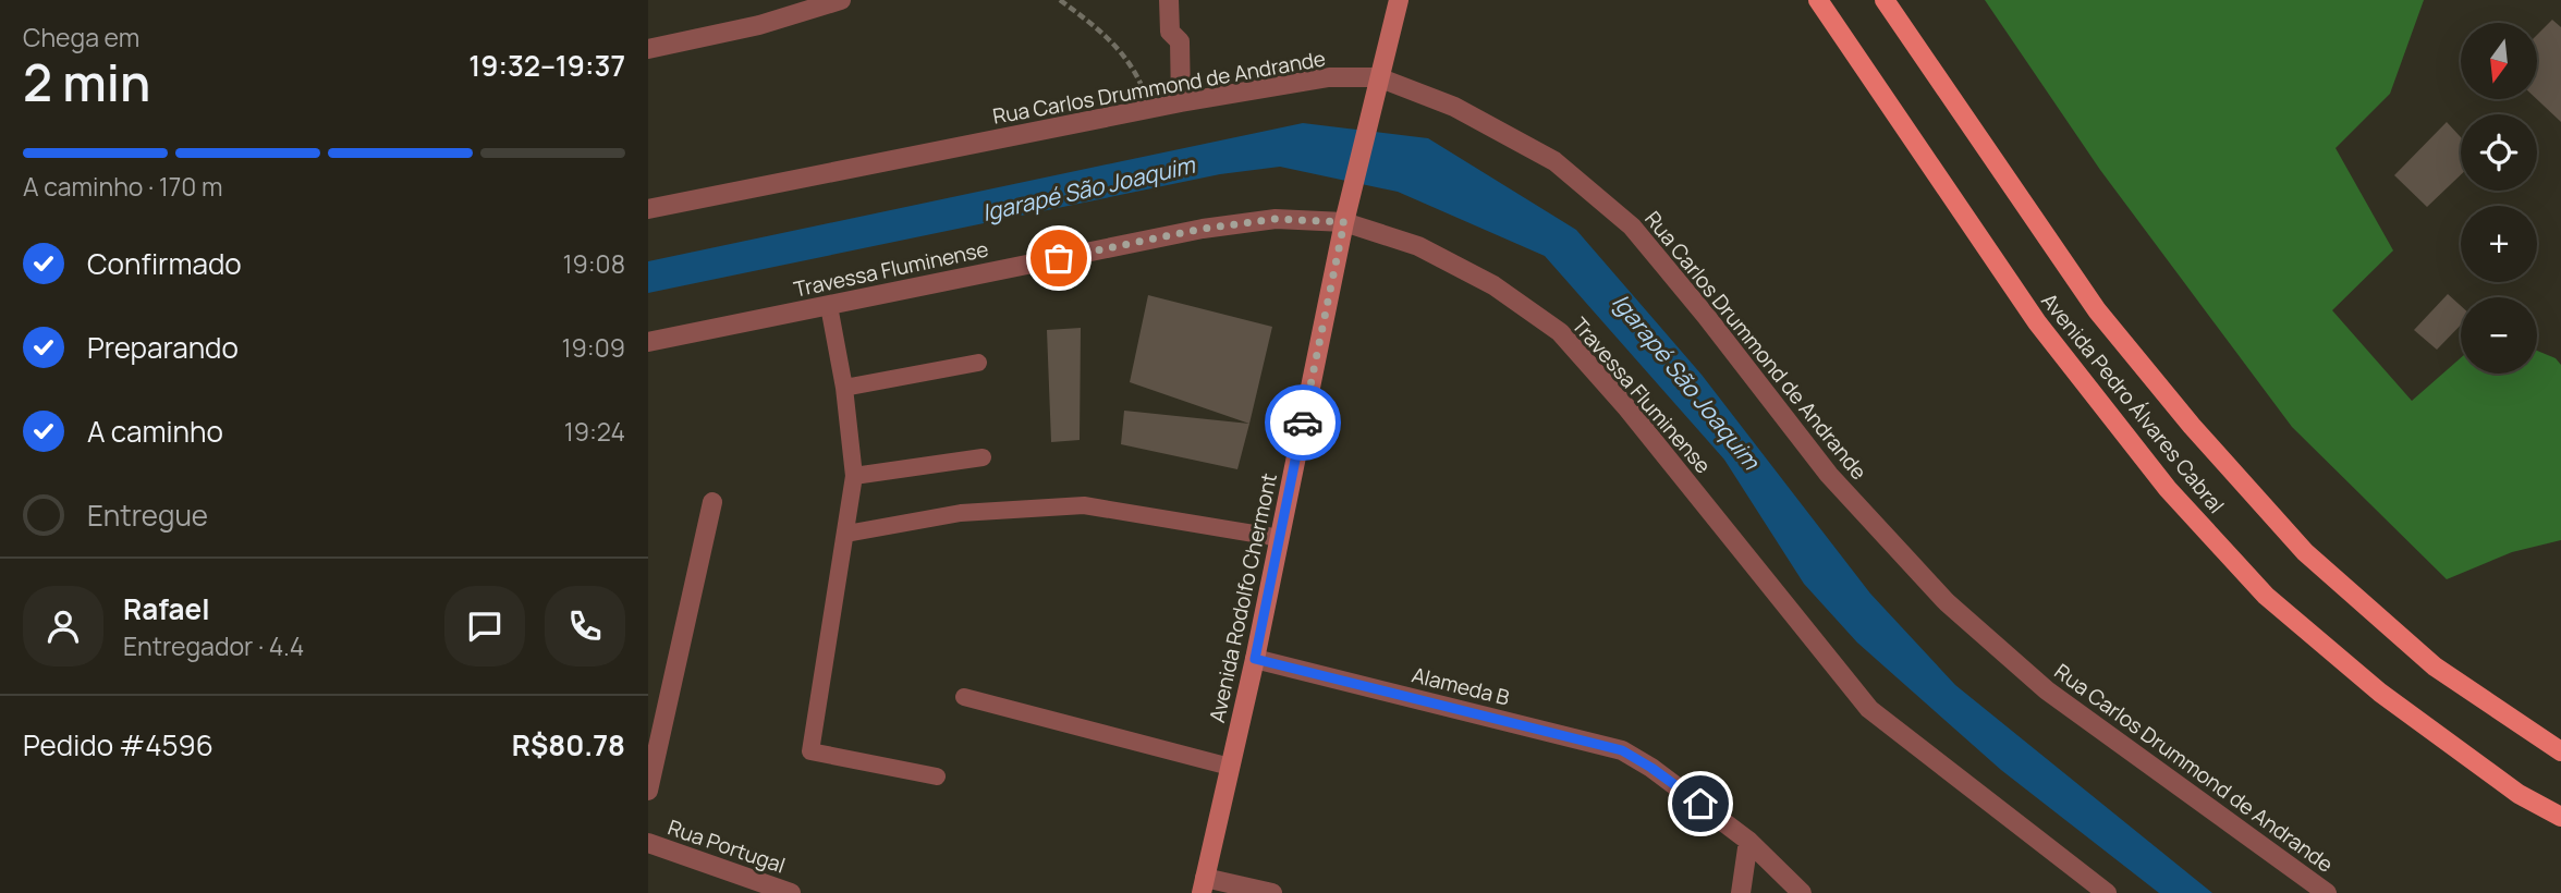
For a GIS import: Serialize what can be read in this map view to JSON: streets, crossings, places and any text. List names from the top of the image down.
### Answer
{
  "streets": {
    "main road": ["Avenida Pedro Álvares Cabral", "Avenida Rodolfo Chermont"],
    "street": [
      "Rua Carlos Drummond de Andrande",
      "Travessa Fluminense",
      "Alameda B",
      "Rua Portugal"
    ]
  },
  "crossings": [
    ["Rua Carlos Drummond de Andrande", "Avenida Rodolfo Chermont"],
    ["Travessa Fluminense", "Avenida Rodolfo Chermont"],
    ["Avenida Rodolfo Chermont", "Alameda B"]
  ],
  "water": ["Igarapé São Joaquim"],
  "north": "bottom",
  "page": {
    "heading": ["2 min", "Chega em", "19:32–19:37"],
    "panel": [
      "Rafael",
      "Entregador · 4.4",
      "Pedido #4596",
      "R$80.78"
    ],
    "map_buttons": ["+", "−"],
    "bar": "A caminho · 170 m",
    "list": [
      ["Confirmado", "19:08"],
      ["Preparando", "19:09"],
      ["A caminho", "19:24"],
      "Entregue"
    ]
  }
}
